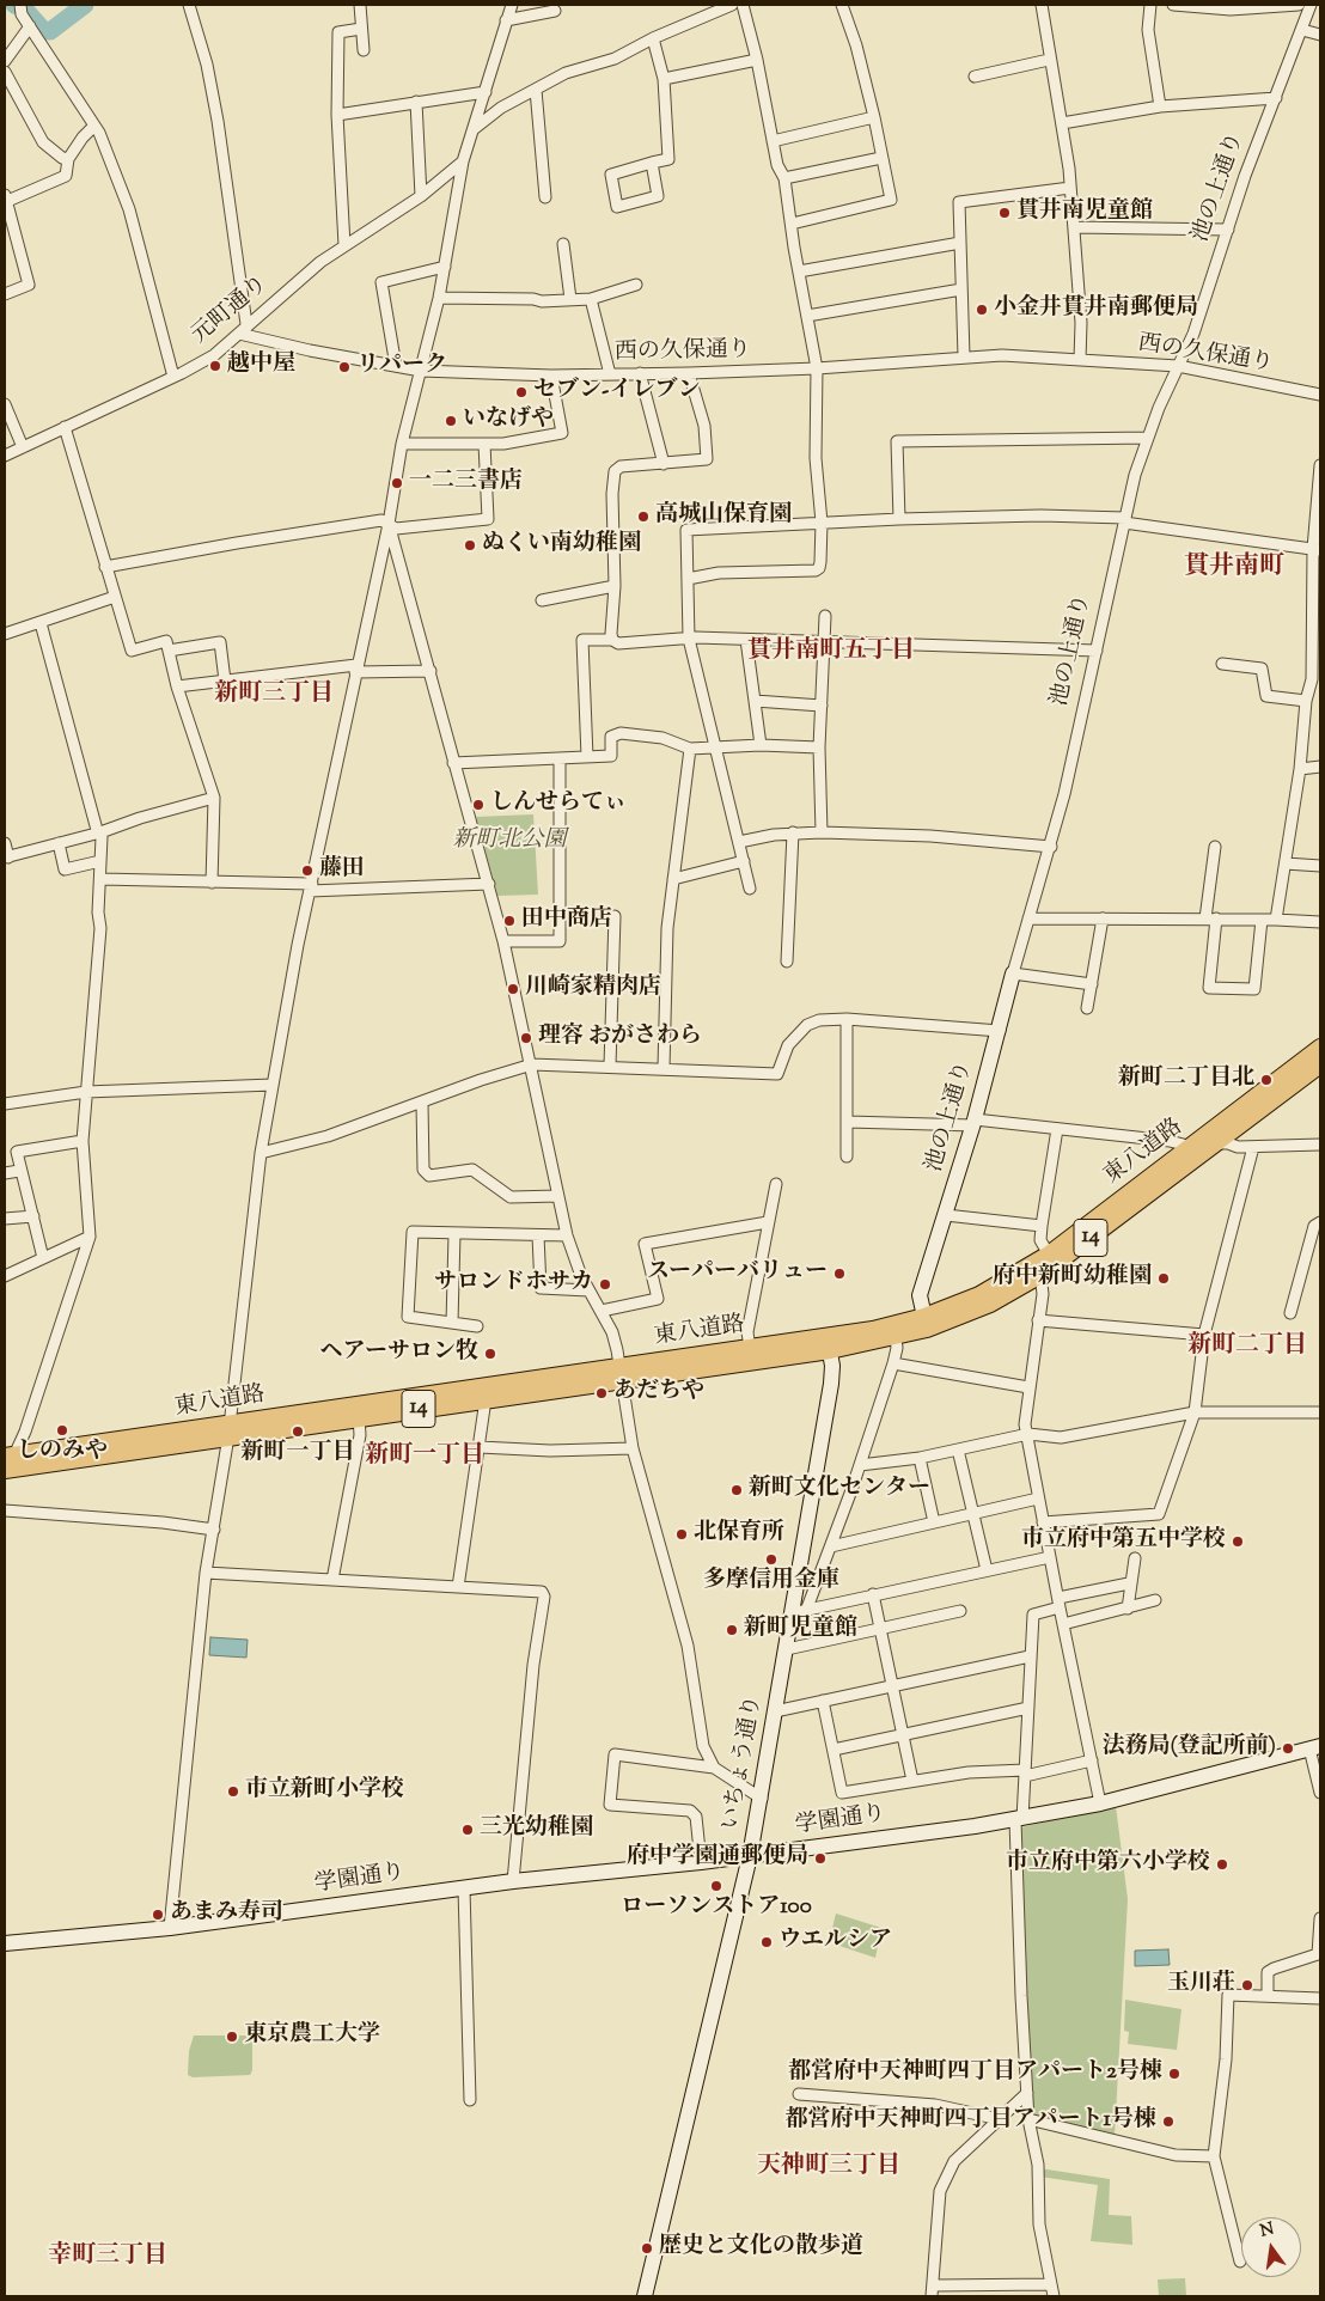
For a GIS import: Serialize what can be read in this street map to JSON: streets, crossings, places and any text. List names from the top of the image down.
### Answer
{
  "streets": {
    "main road": ["東八道路", "14"],
    "street": [
      "池の上通り",
      "元町通り",
      "西の久保通り",
      "いちょう通り",
      "学園通り"
    ]
  },
  "crossings": [
    ["池の上通り", "西の久保通り"],
    ["池の上通り", "東八道路"],
    ["元町通り", "西の久保通り"],
    ["東八道路", "いちょう通り"],
    ["いちょう通り", "学園通り"]
  ],
  "districts": [
    "貫井南町",
    "貫井南町五丁目",
    "新町三丁目",
    "新町二丁目",
    "新町一丁目",
    "天神町三丁目",
    "幸町三丁目"
  ],
  "parks": ["新町北公園"],
  "places": [
    "貫井南児童館",
    "小金井貫井南郵便局",
    "越中屋",
    "リパーク",
    "セブン-イレブン",
    "いなげや",
    "一二三書店",
    "高城山保育園",
    "ぬくい南幼稚園",
    "しんせらてぃ",
    "藤田",
    "田中商店",
    "川崎家精肉店",
    "理容 おがさわら",
    "新町二丁目北",
    "スーパーバリュー",
    "府中新町幼稚園",
    "サロンドホサカ",
    "ヘアーサロン牧",
    "あだちや",
    "しのみや",
    "新町一丁目",
    "新町文化センター",
    "北保育所",
    "市立府中第五中学校",
    "多摩信用金庫",
    "新町児童館",
    "法務局(登記所前)",
    "市立新町小学校",
    "三光幼稚園",
    "府中学園通郵便局",
    "市立府中第六小学校",
    "ローソンストア100",
    "あまみ寿司",
    "ウエルシア",
    "玉川荘",
    "東京農工大学",
    "都営府中天神町四丁目アパート2号棟",
    "都営府中天神町四丁目アパート1号棟",
    "歴史と文化の散歩道"
  ],
  "north": "top"
}
